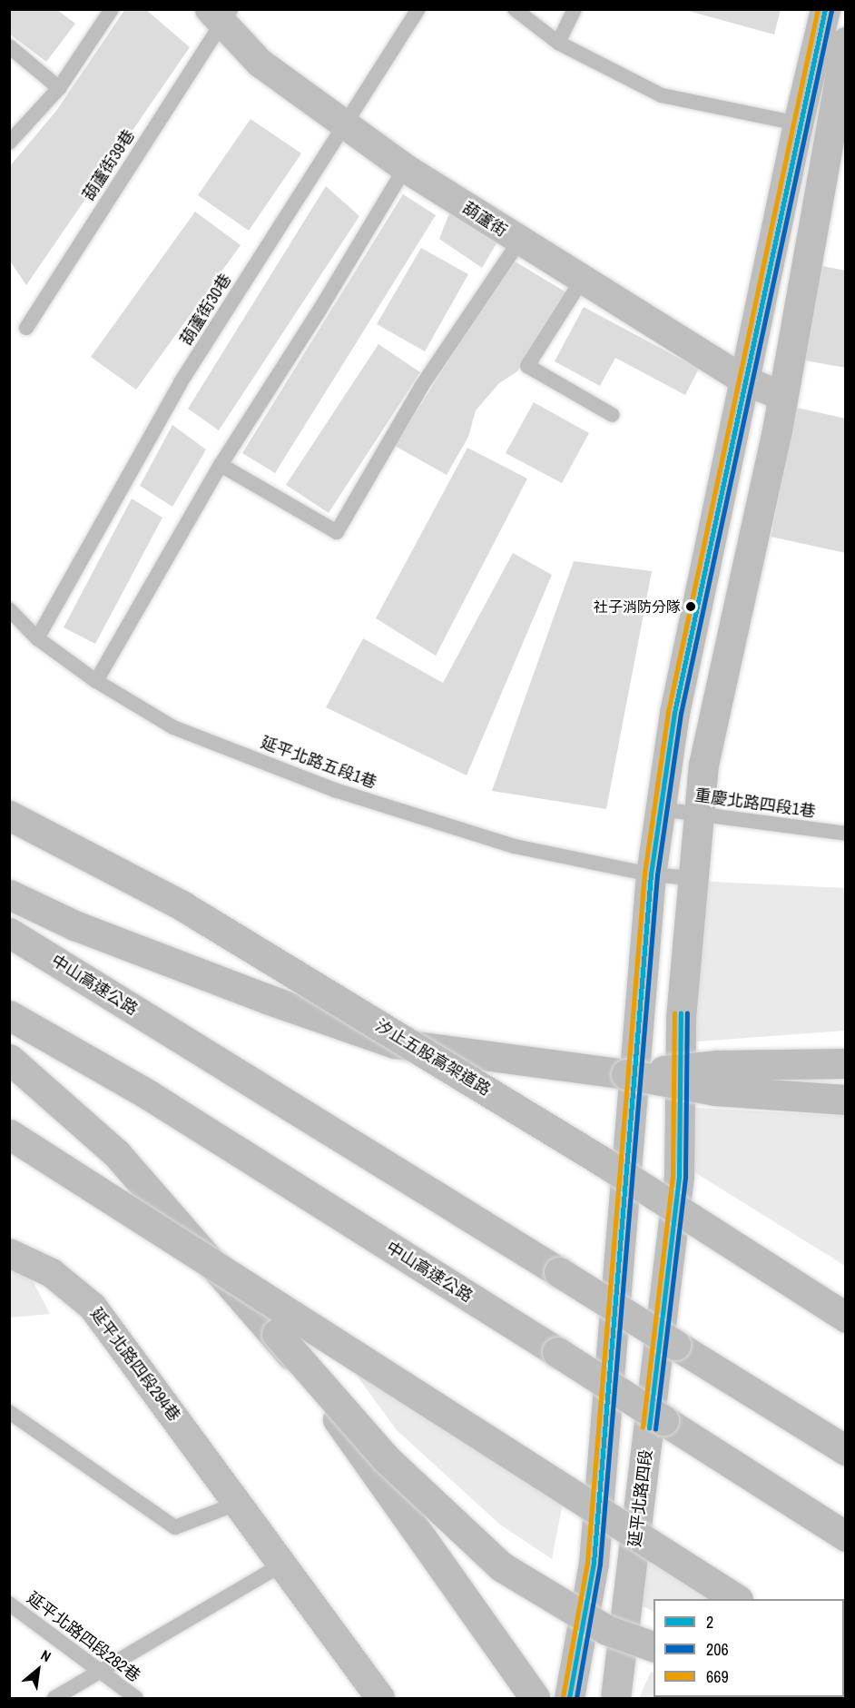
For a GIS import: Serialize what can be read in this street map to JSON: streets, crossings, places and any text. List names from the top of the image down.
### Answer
{
  "streets": {
    "highway": ["中山高速公路", "汐止五股高架道路"],
    "street": ["葫蘆街", "延平北路四段294巷", "延平北路四段"],
    "lane": [
      "葫蘆街39巷",
      "葫蘆街30巷",
      "延平北路五段1巷",
      "重慶北路四段1巷",
      "延平北路四段282巷"
    ]
  },
  "crossings": [
    ["葫蘆街39巷", "葫蘆街"],
    ["葫蘆街", "葫蘆街30巷"],
    ["葫蘆街", "延平北路四段"],
    ["葫蘆街30巷", "延平北路五段1巷"],
    ["延平北路五段1巷", "延平北路四段"],
    ["重慶北路四段1巷", "延平北路四段"]
  ],
  "places": ["社子消防分隊"],
  "lines": ["transit line 2", "transit line 669", "transit line 206"],
  "legend": ["2", "206", "669"],
  "north": "top right"
}
